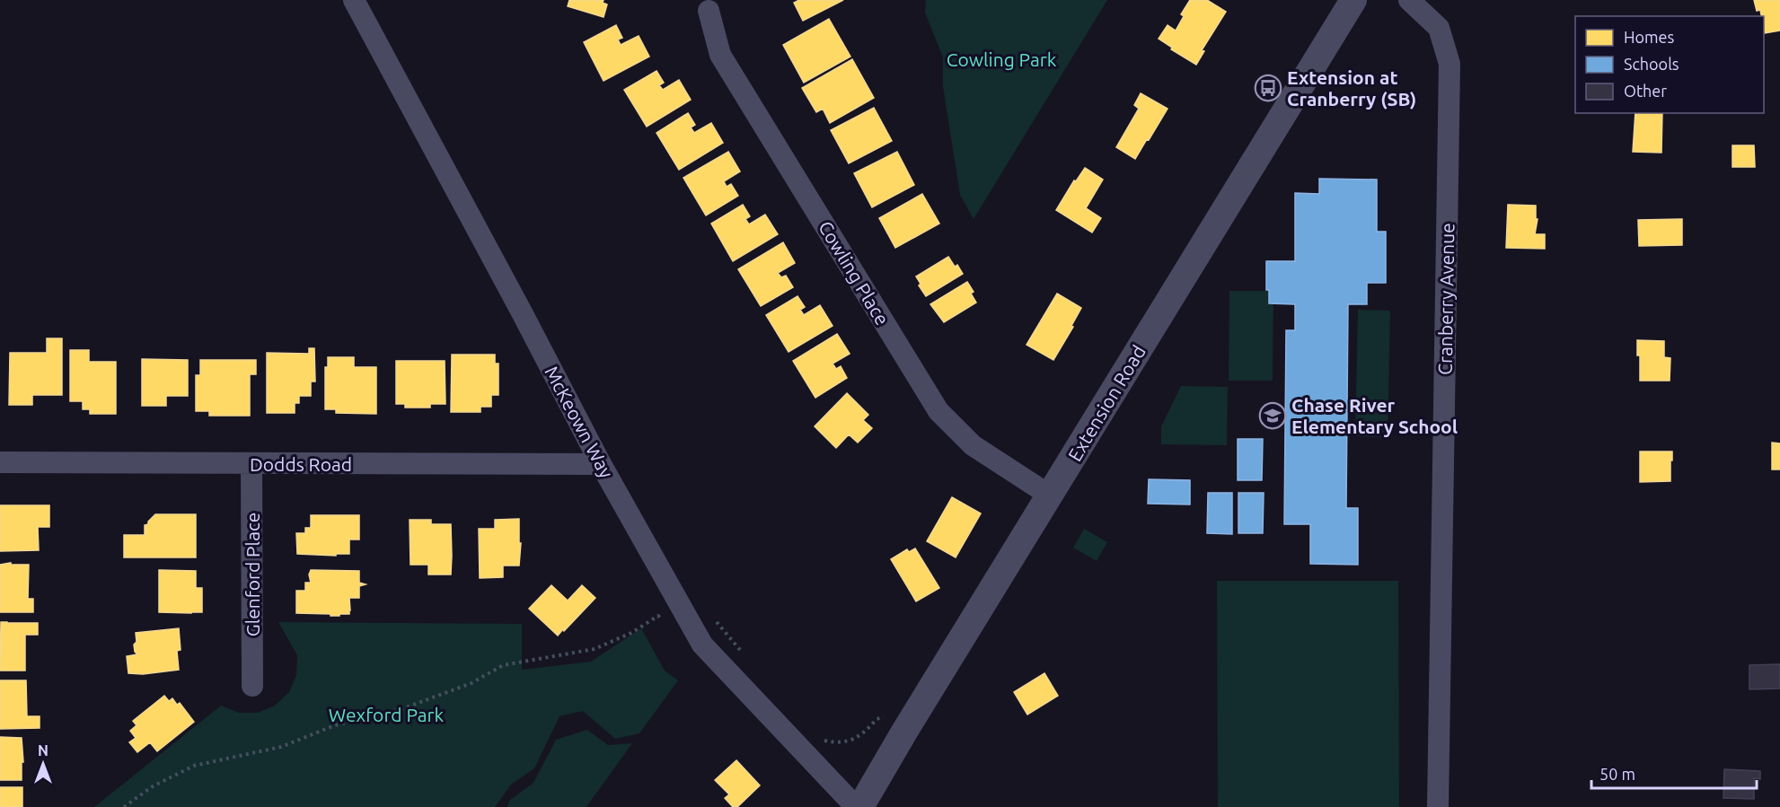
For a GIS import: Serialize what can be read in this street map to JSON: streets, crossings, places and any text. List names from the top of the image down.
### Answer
{
  "streets": {
    "street": [
      "Cowling Place",
      "Cranberry Avenue",
      "Extension Road",
      "McKeown Way",
      "Dodds Road",
      "Glenford Place"
    ]
  },
  "crossings": [
    ["Cowling Place", "Extension Road"],
    ["Extension Road", "McKeown Way"],
    ["McKeown Way", "Dodds Road"],
    ["Dodds Road", "Glenford Place"]
  ],
  "parks": ["Cowling Park", "Wexford Park"],
  "places": {
    "bus stop": ["Extension at Cranberry (SB)"],
    "school or university": ["Chase River Elementary School"]
  },
  "legend": ["Homes", "Schools", "Other"],
  "scale_bar": "50 m",
  "north": "top"
}
